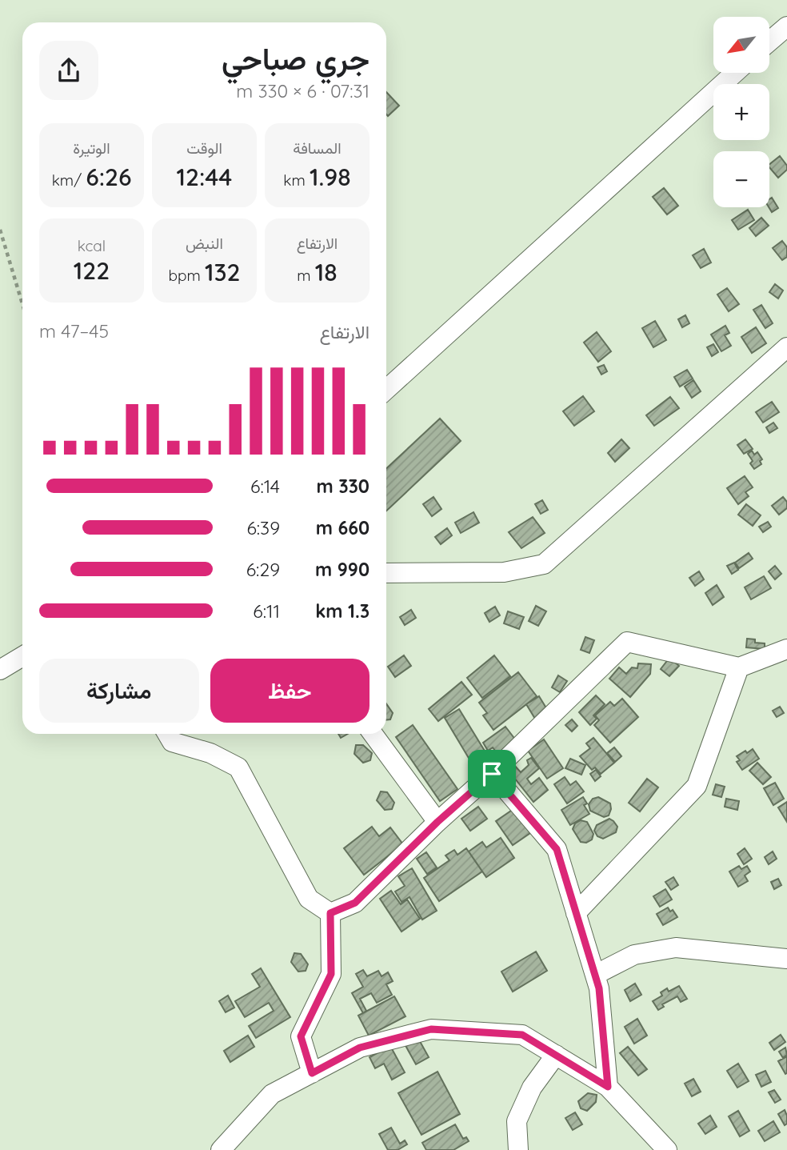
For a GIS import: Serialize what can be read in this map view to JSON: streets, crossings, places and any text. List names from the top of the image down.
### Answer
{
  "north": "bottom left",
  "page": {
    "map_buttons": ["+", "−"],
    "heading": ["جري صباحي", "07:31 · 6 × 330 m"],
    "stats": [
      ["المسافة", "1.98 km"],
      ["الوقت", "12:44"],
      ["الوتيرة", "6:26 /km"],
      ["الارتفاع", "18 m"],
      ["النبض", "132 bpm"],
      ["kcal", "122"]
    ],
    "chart": ["الارتفاع", "45–47 m"],
    "list": [
      {
        "name": "330 m",
        "note": "6:14"
      },
      {
        "name": "660 m",
        "note": "6:39"
      },
      {
        "name": "990 m",
        "note": "6:29"
      },
      {
        "name": "1.3 km",
        "note": "6:11"
      }
    ],
    "buttons": ["حفظ", "مشاركة"]
  }
}
